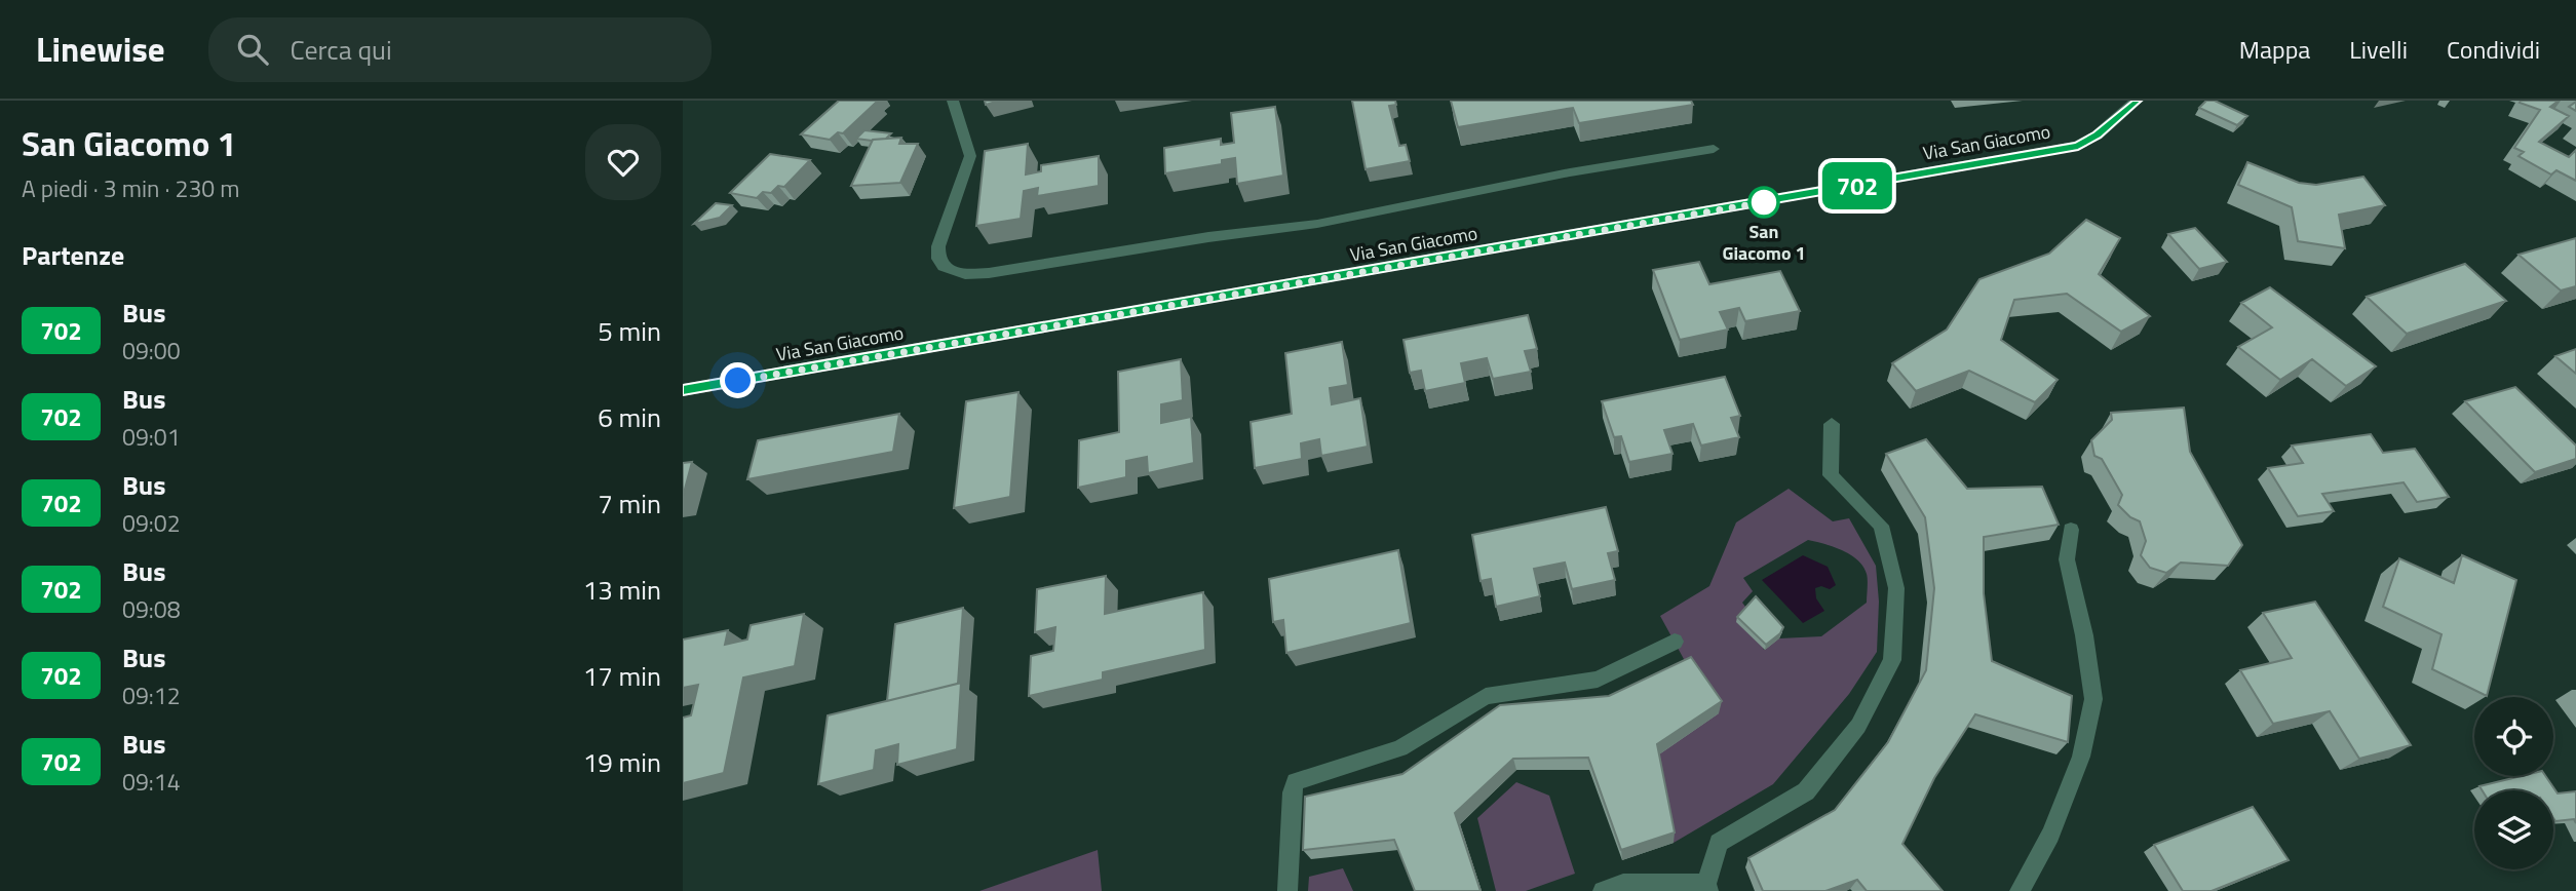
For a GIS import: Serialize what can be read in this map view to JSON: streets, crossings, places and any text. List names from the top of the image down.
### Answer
{
  "streets": {
    "street": ["Via San Giacomo"]
  },
  "places": ["San Giacomo 1"],
  "lines": ["bus line 702"],
  "page": {
    "header": "Linewise",
    "search": "Cerca qui",
    "nav": ["Mappa", "Livelli", "Condividi"],
    "heading": [
      ["San Giacomo 1", "A piedi · 3 min · 230 m"],
      "Partenze"
    ],
    "on_map": "702",
    "list": [
      {
        "mark": "702",
        "name": "Bus",
        "note": "09:00",
        "value": "5 min"
      },
      {
        "mark": "702",
        "name": "Bus",
        "note": "09:01",
        "value": "6 min"
      },
      {
        "mark": "702",
        "name": "Bus",
        "note": "09:02",
        "value": "7 min"
      },
      {
        "mark": "702",
        "name": "Bus",
        "note": "09:08",
        "value": "13 min"
      },
      {
        "mark": "702",
        "name": "Bus",
        "note": "09:12",
        "value": "17 min"
      },
      {
        "mark": "702",
        "name": "Bus",
        "note": "09:14",
        "value": "19 min"
      }
    ]
  }
}
